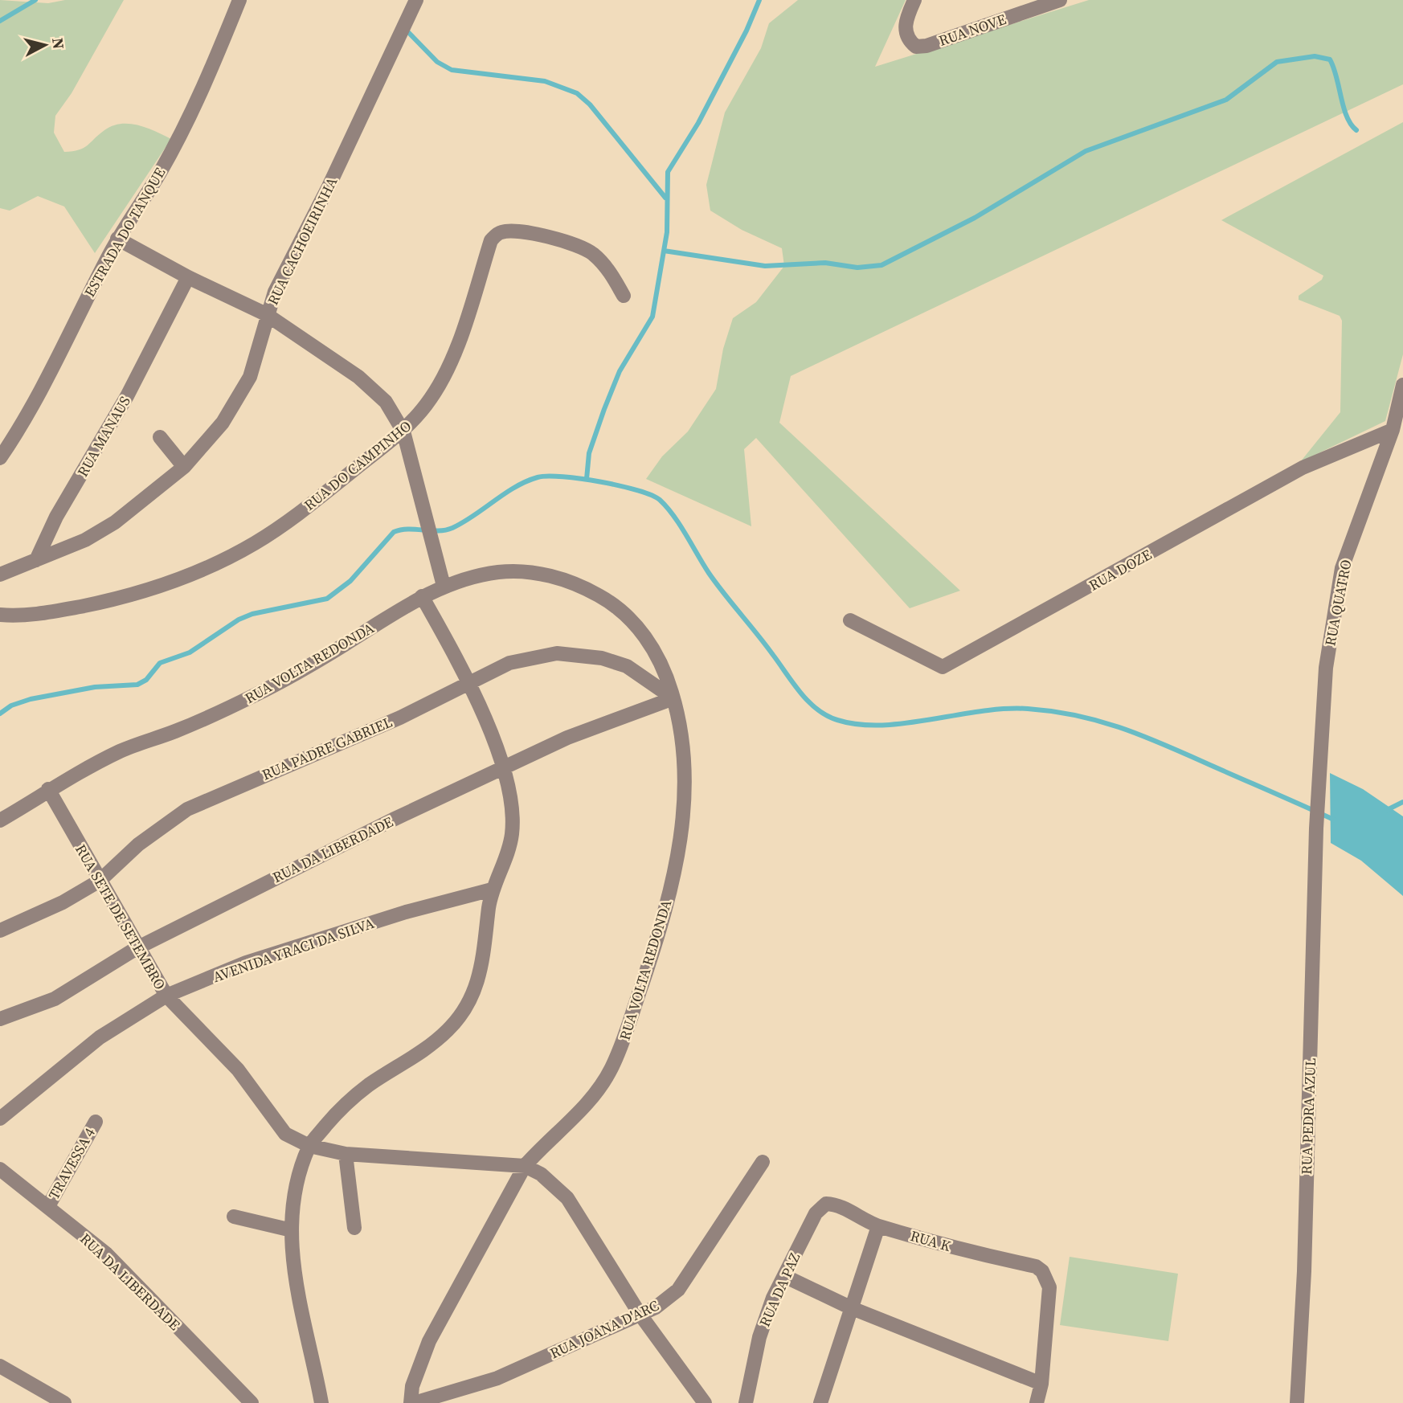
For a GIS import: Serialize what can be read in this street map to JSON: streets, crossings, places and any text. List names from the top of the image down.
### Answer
{
  "streets": {
    "street": [
      "RUA NOVE",
      "ESTRADA DO TANQUE",
      "RUA CACHOEIRINHA",
      "RUA MANAUS",
      "RUA DO CAMPINHO",
      "RUA DOZE",
      "RUA QUATRO",
      "RUA VOLTA REDONDA",
      "RUA PADRE GABRIEL",
      "RUA DA LIBERDADE",
      "RUA SETE DE SETEMBRO",
      "AVENIDA YRACI DA SILVA",
      "RUA PEDRA AZUL",
      "TRAVESSA 4",
      "RUA K",
      "RUA DA PAZ",
      "RUA JOANA D'ARC"
    ]
  },
  "crossings": [
    ["RUA CACHOEIRINHA", "RUA MANAUS"],
    ["RUA DOZE", "RUA QUATRO"],
    ["RUA QUATRO", "RUA PEDRA AZUL"],
    ["RUA VOLTA REDONDA", "RUA PADRE GABRIEL"],
    ["RUA VOLTA REDONDA", "RUA DA LIBERDADE"],
    ["RUA VOLTA REDONDA", "RUA SETE DE SETEMBRO"],
    ["RUA VOLTA REDONDA", "RUA JOANA D'ARC"],
    ["RUA PADRE GABRIEL", "RUA DA LIBERDADE"],
    ["RUA PADRE GABRIEL", "RUA SETE DE SETEMBRO"],
    ["RUA DA LIBERDADE", "RUA SETE DE SETEMBRO"],
    ["RUA DA LIBERDADE", "TRAVESSA 4"],
    ["RUA SETE DE SETEMBRO", "AVENIDA YRACI DA SILVA"],
    ["RUA K", "RUA DA PAZ"]
  ],
  "north": "right"
}
